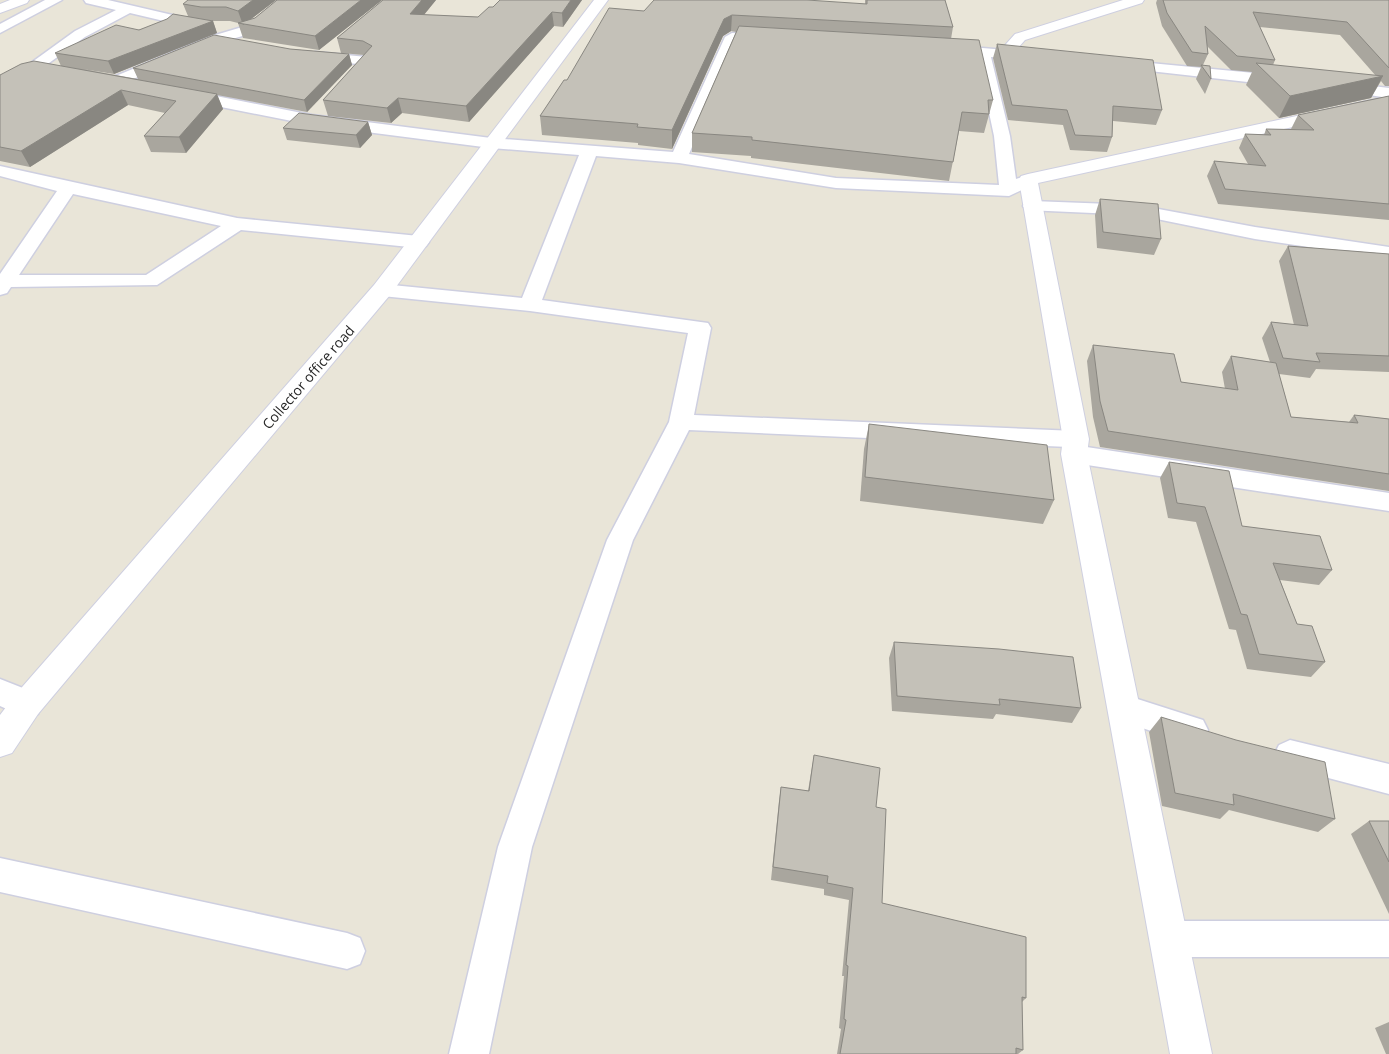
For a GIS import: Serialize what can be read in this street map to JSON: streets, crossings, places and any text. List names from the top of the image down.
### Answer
{
  "streets": {
    "street": ["Collector office road"]
  }
}
